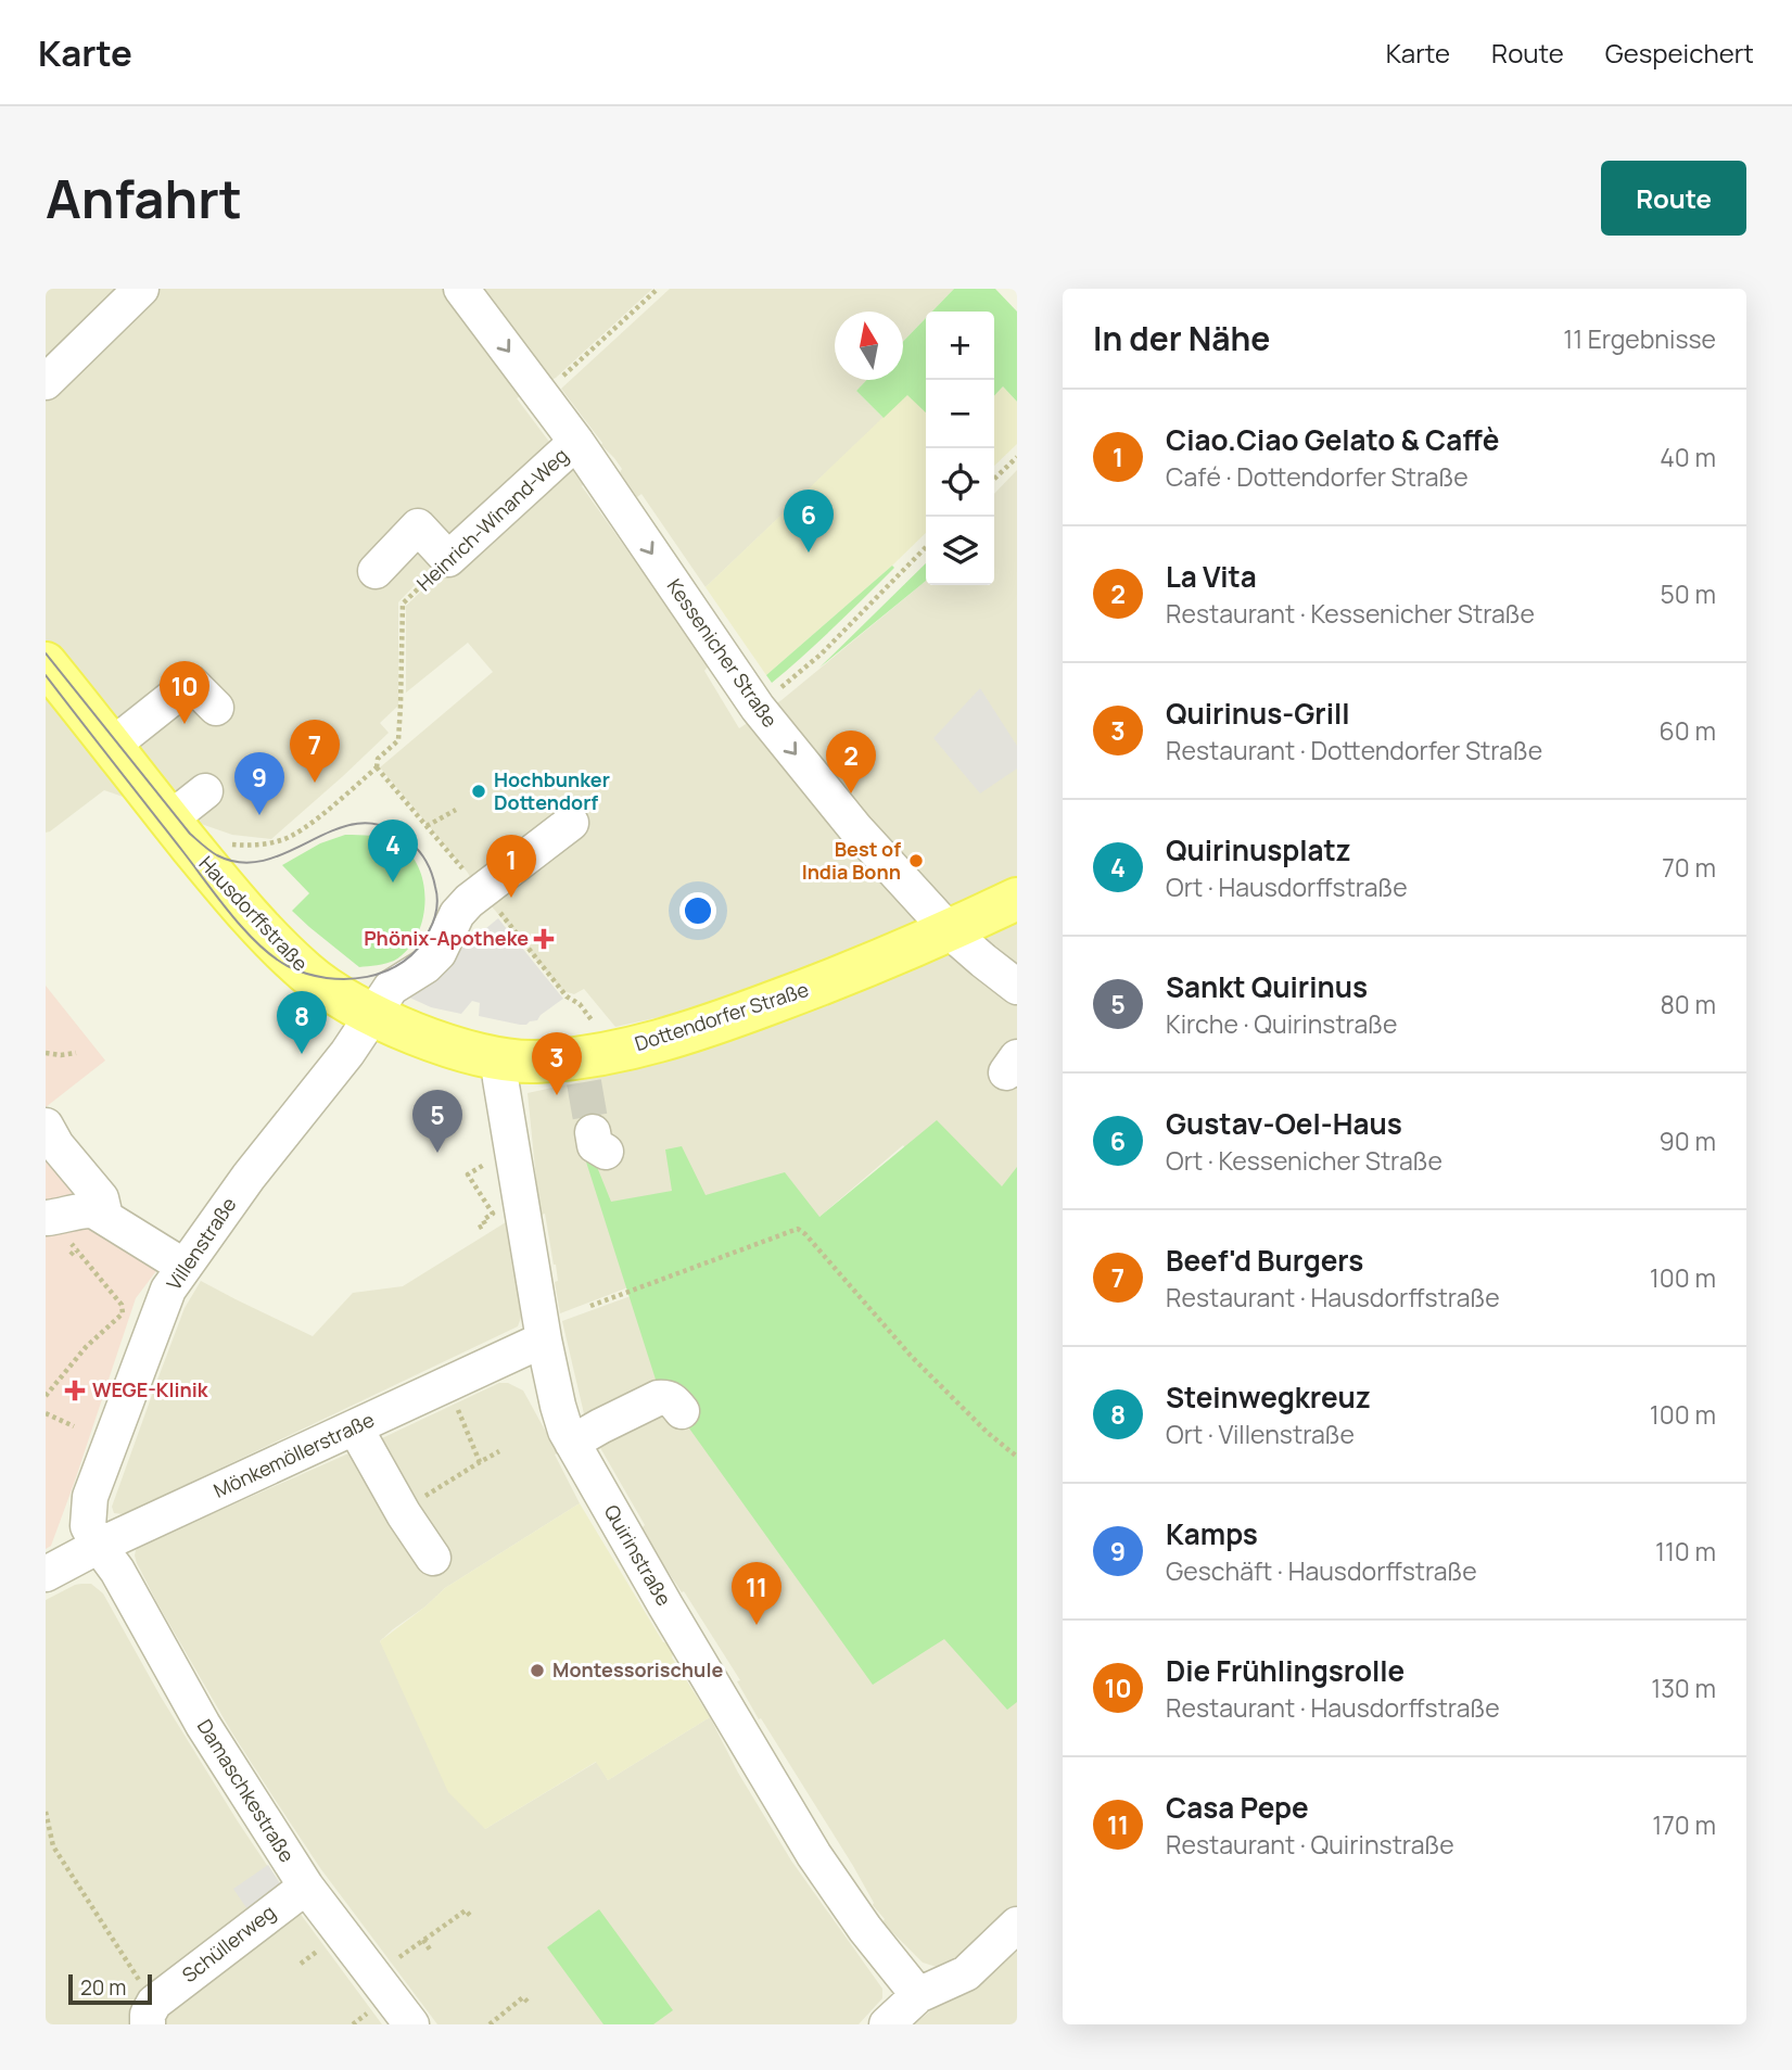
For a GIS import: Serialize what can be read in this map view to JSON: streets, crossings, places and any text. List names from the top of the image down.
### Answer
{
  "streets": {
    "main road": ["Hausdorffstraße", "Dottendorfer Straße"],
    "street": [
      "Heinrich-Winand-Weg",
      "Kessenicher Straße",
      "Villenstraße",
      "Mönkemöllerstraße",
      "Quirinstraße",
      "Damaschkestraße",
      "Schüllerweg"
    ]
  },
  "crossings": [
    ["Heinrich-Winand-Weg", "Kessenicher Straße"],
    ["Heinrich-Winand-Weg", "Hausdorffstraße"],
    ["Kessenicher Straße", "Dottendorfer Straße"],
    ["Hausdorffstraße", "Dottendorfer Straße"],
    ["Hausdorffstraße", "Villenstraße"],
    ["Dottendorfer Straße", "Villenstraße"],
    ["Dottendorfer Straße", "Quirinstraße"],
    ["Villenstraße", "Mönkemöllerstraße"],
    ["Villenstraße", "Damaschkestraße"],
    ["Mönkemöllerstraße", "Quirinstraße"],
    ["Mönkemöllerstraße", "Damaschkestraße"],
    ["Damaschkestraße", "Schüllerweg"]
  ],
  "one_way": ["Kessenicher Straße"],
  "places": {
    "other": ["Hochbunker Dottendorf", "Best of India Bonn", "Montessorischule"],
    "health": ["Phönix-Apotheke", "WEGE-Klinik"]
  },
  "scale_bar": "20 m",
  "north": "top",
  "page": {
    "header": "Karte",
    "nav": ["Karte", "Route", "Gespeichert"],
    "buttons": "Route",
    "title": "Anfahrt",
    "heading": ["In der Nähe", "11 Ergebnisse"],
    "map_buttons": ["+", "−"],
    "list": [
      {
        "mark": "1",
        "name": "Ciao.Ciao Gelato & Caffè",
        "note": "Café · Dottendorfer Straße",
        "value": "40 m"
      },
      {
        "mark": "2",
        "name": "La Vita",
        "note": "Restaurant · Kessenicher Straße",
        "value": "50 m"
      },
      {
        "mark": "3",
        "name": "Quirinus-Grill",
        "note": "Restaurant · Dottendorfer Straße",
        "value": "60 m"
      },
      {
        "mark": "4",
        "name": "Quirinusplatz",
        "note": "Ort · Hausdorffstraße",
        "value": "70 m"
      },
      {
        "mark": "5",
        "name": "Sankt Quirinus",
        "note": "Kirche · Quirinstraße",
        "value": "80 m"
      },
      {
        "mark": "6",
        "name": "Gustav-Oel-Haus",
        "note": "Ort · Kessenicher Straße",
        "value": "90 m"
      },
      {
        "mark": "7",
        "name": "Beef'd Burgers",
        "note": "Restaurant · Hausdorffstraße",
        "value": "100 m"
      },
      {
        "mark": "8",
        "name": "Steinwegkreuz",
        "note": "Ort · Villenstraße",
        "value": "100 m"
      },
      {
        "mark": "9",
        "name": "Kamps",
        "note": "Geschäft · Hausdorffstraße",
        "value": "110 m"
      },
      {
        "mark": "10",
        "name": "Die Frühlingsrolle",
        "note": "Restaurant · Hausdorffstraße",
        "value": "130 m"
      },
      {
        "mark": "11",
        "name": "Casa Pepe",
        "note": "Restaurant · Quirinstraße",
        "value": "170 m"
      }
    ],
    "pins": [
      "6",
      "10",
      "7",
      "2",
      "9",
      "4",
      "1",
      "8",
      "3",
      "5",
      "11"
    ],
    "scale": "20 m"
  }
}
